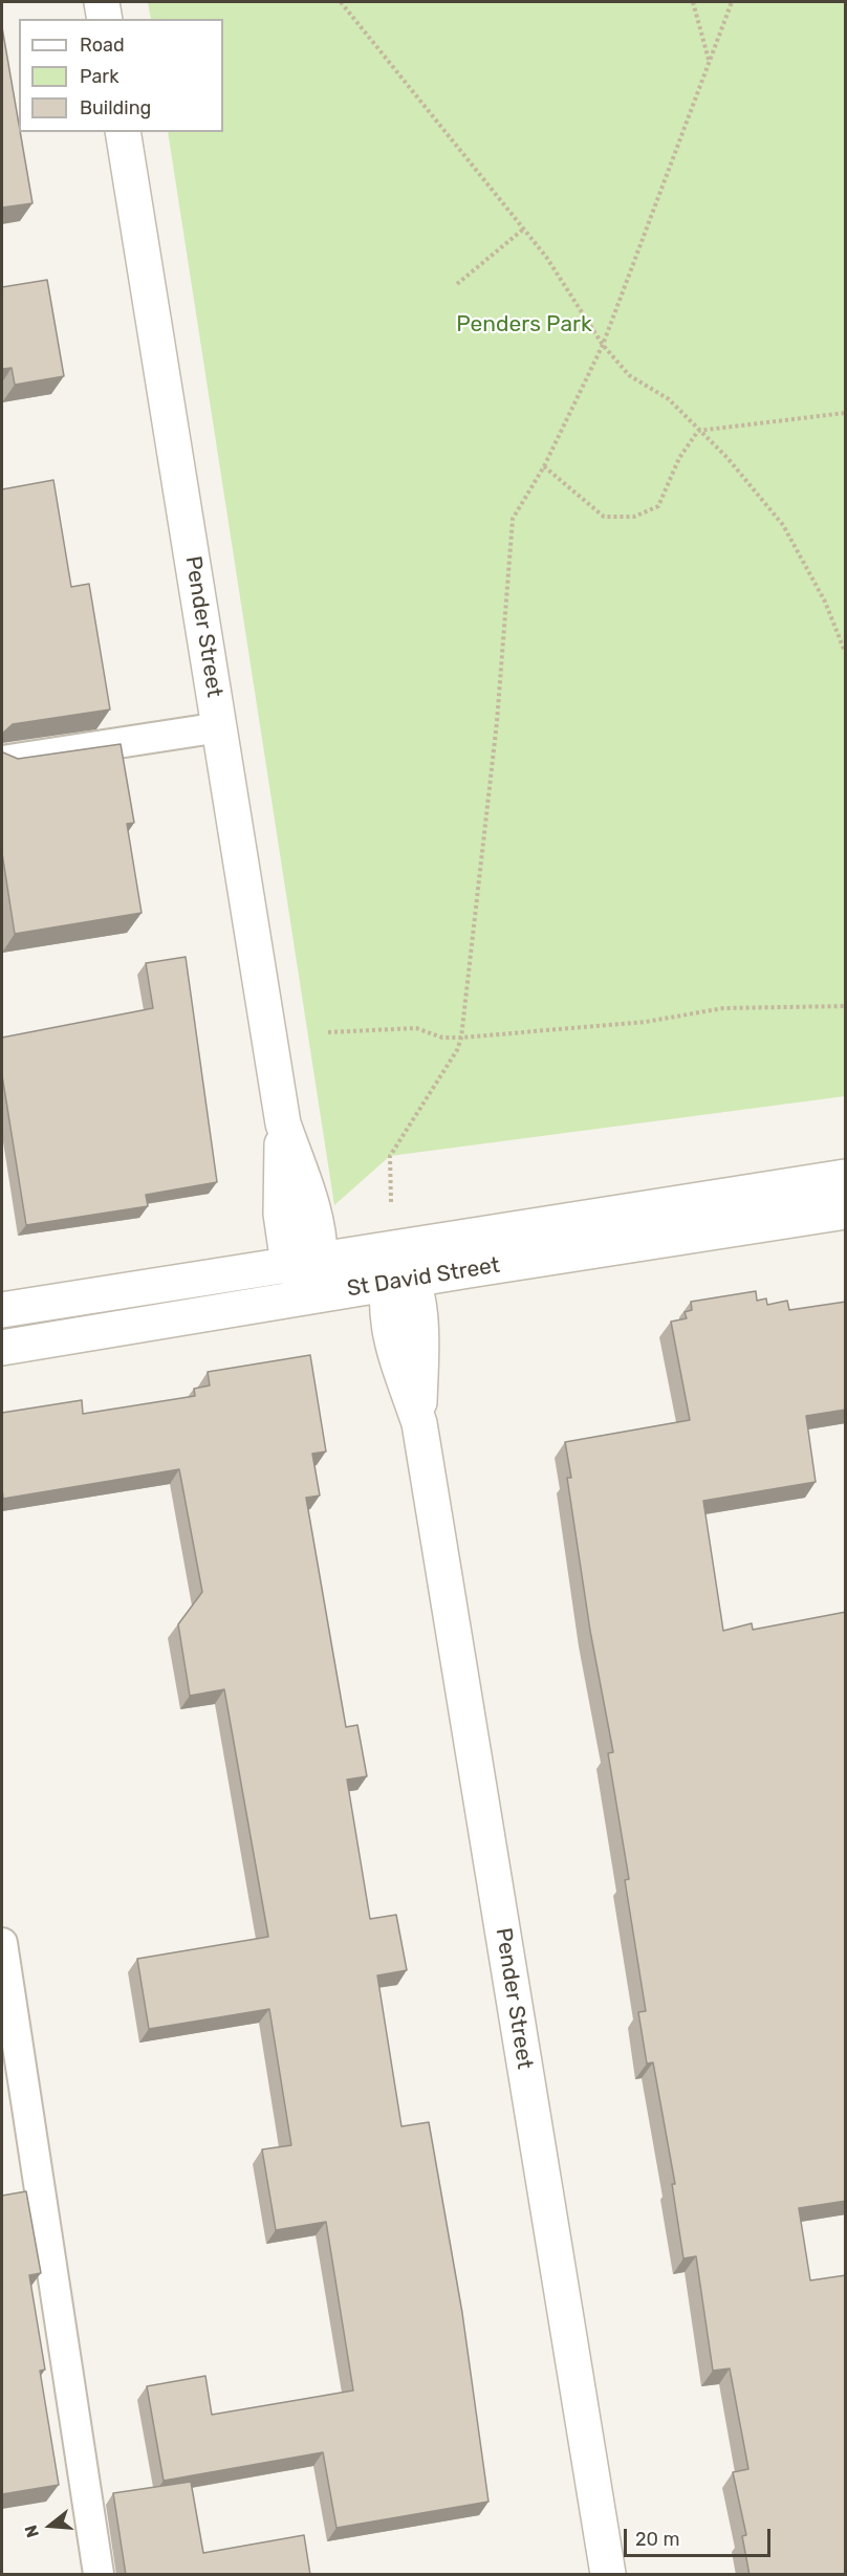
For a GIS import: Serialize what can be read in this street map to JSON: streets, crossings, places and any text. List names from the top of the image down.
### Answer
{
  "streets": {
    "street": ["Pender Street", "St David Street"]
  },
  "crossings": [
    ["Pender Street", "St David Street"]
  ],
  "parks": ["Penders Park"],
  "legend": ["Road", "Park", "Building"],
  "scale_bar": "20 m",
  "north": "left"
}
